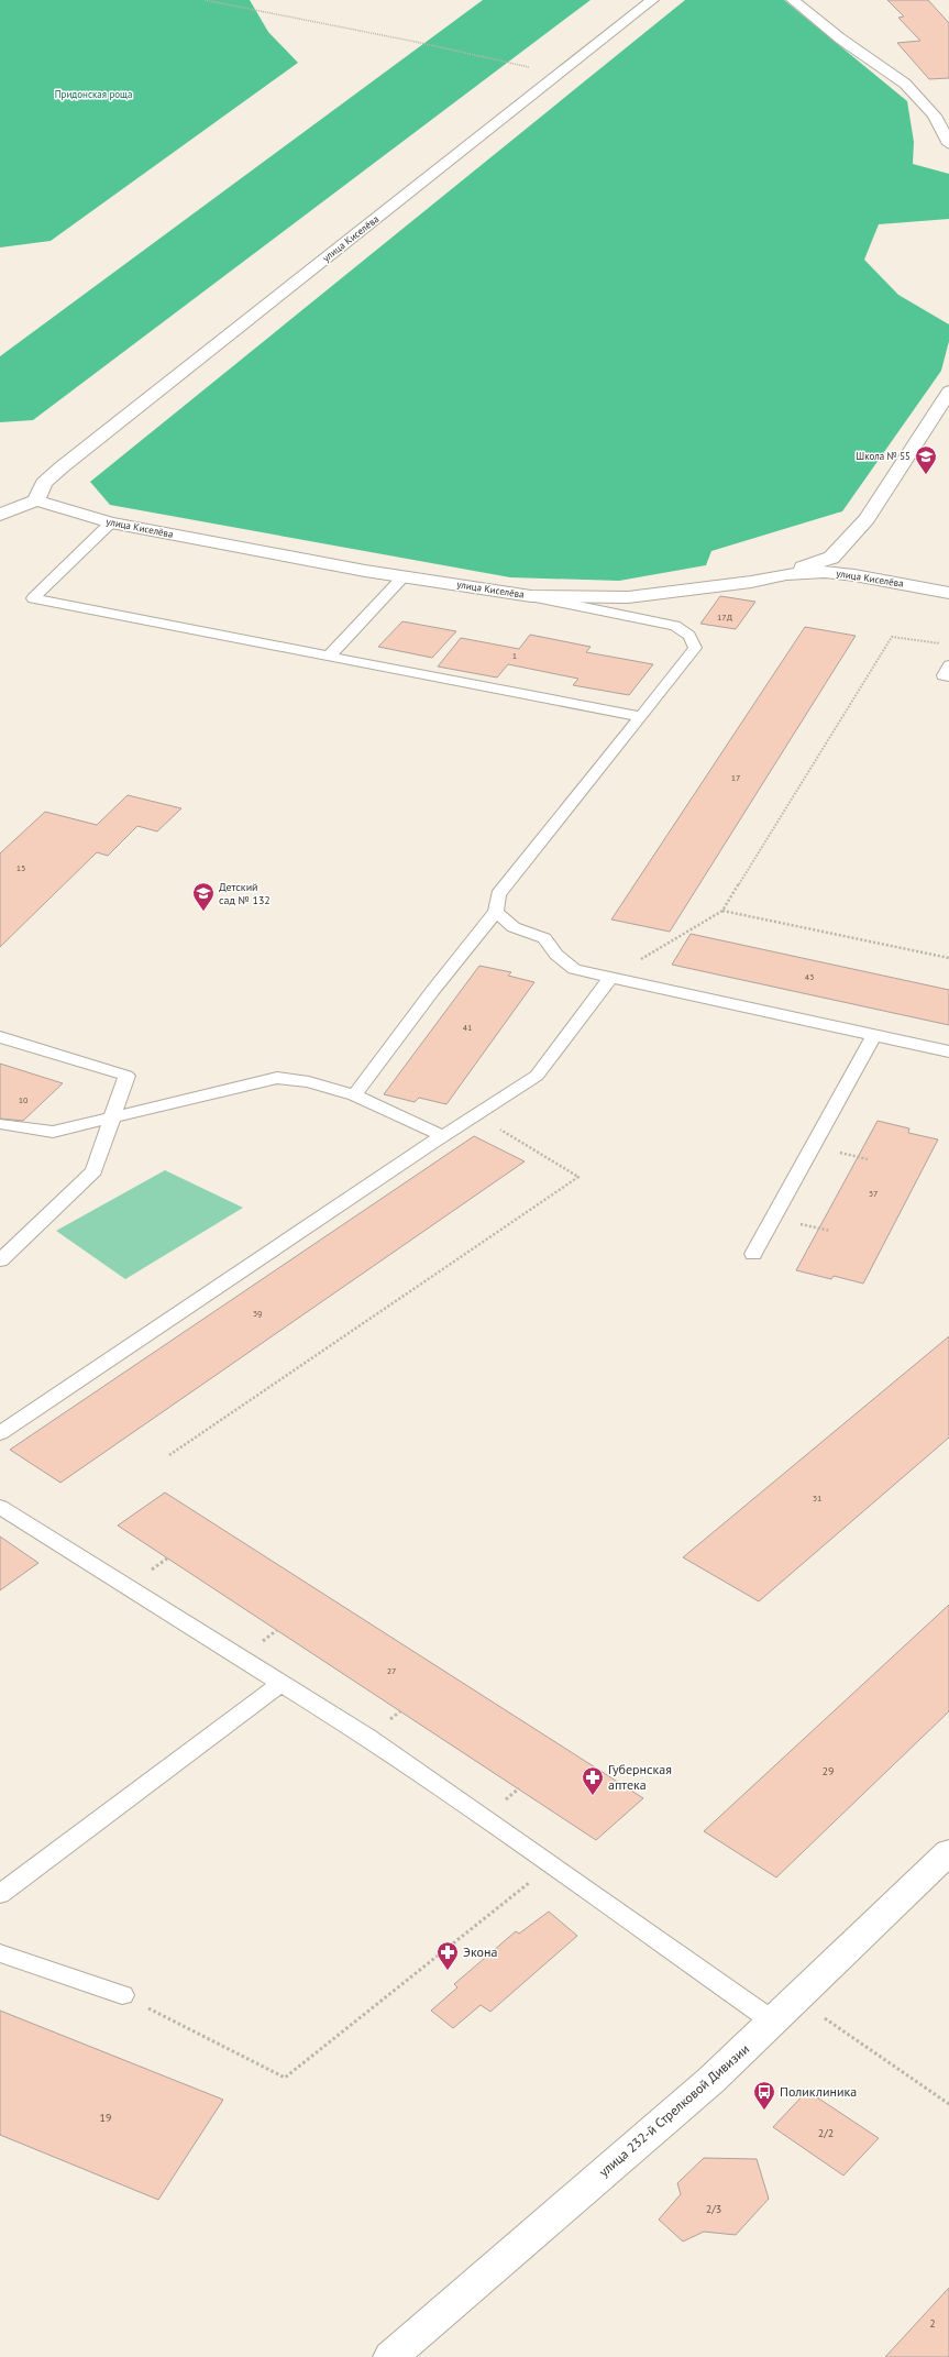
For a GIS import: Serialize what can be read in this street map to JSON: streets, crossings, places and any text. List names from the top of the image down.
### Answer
{
  "streets": {
    "street": ["улица Киселёва", "улица 232-й Стрелковой Дивизии"]
  },
  "parks": ["Придонская роща"],
  "places": {
    "school or university": ["Школа № 55", "Детский сад № 132"],
    "pharmacy": ["Губернская аптека", "Экона"],
    "bus stop": ["Поликлиника"]
  },
  "house_numbers": [
    "17Д",
    "1",
    "17",
    "15",
    "43",
    "41",
    "10",
    "37",
    "39",
    "31",
    "27",
    "29",
    "19",
    "2/2",
    "2/3",
    "2"
  ]
}
